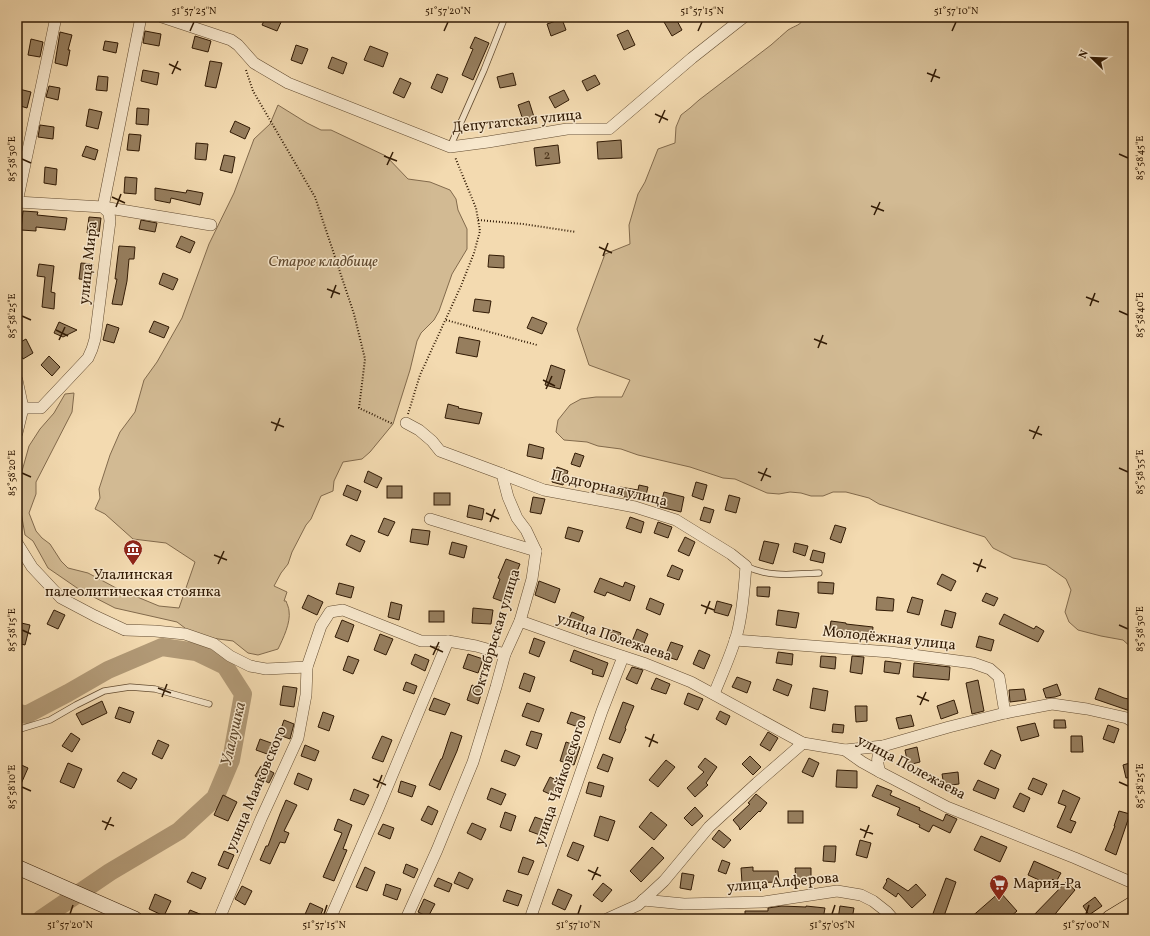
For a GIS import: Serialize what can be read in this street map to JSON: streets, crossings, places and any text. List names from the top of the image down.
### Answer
{
  "streets": {
    "street": [
      "Депутатская улица",
      "улица Мира",
      "Подгорная улица",
      "Октябрьская улица",
      "улица Полежаева",
      "Молодёжная улица",
      "улица Чайковского",
      "улица Маяковского",
      "улица Алферова"
    ]
  },
  "crossings": [
    ["Октябрьская улица", "улица Полежаева"],
    ["улица Полежаева", "улица Чайковского"]
  ],
  "water": ["Улалушка"],
  "parks": ["Старое кладбище"],
  "places": {
    "museum": ["Улалинская палеолитическая стоянка"],
    "supermarket": ["Мария-Ра"]
  },
  "house_numbers": ["2"],
  "north": "top left",
  "coordinates": [
    "51°57'25\"N",
    "51°57'20\"N",
    "51°57'15\"N",
    "51°57'10\"N",
    "85°58'45\"E",
    "85°58'30\"E",
    "85°58'40\"E",
    "85°58'25\"E",
    "85°58'35\"E",
    "85°58'20\"E",
    "85°58'15\"E",
    "85°58'10\"E",
    "51°57'05\"N",
    "51°57'00\"N"
  ]
}
